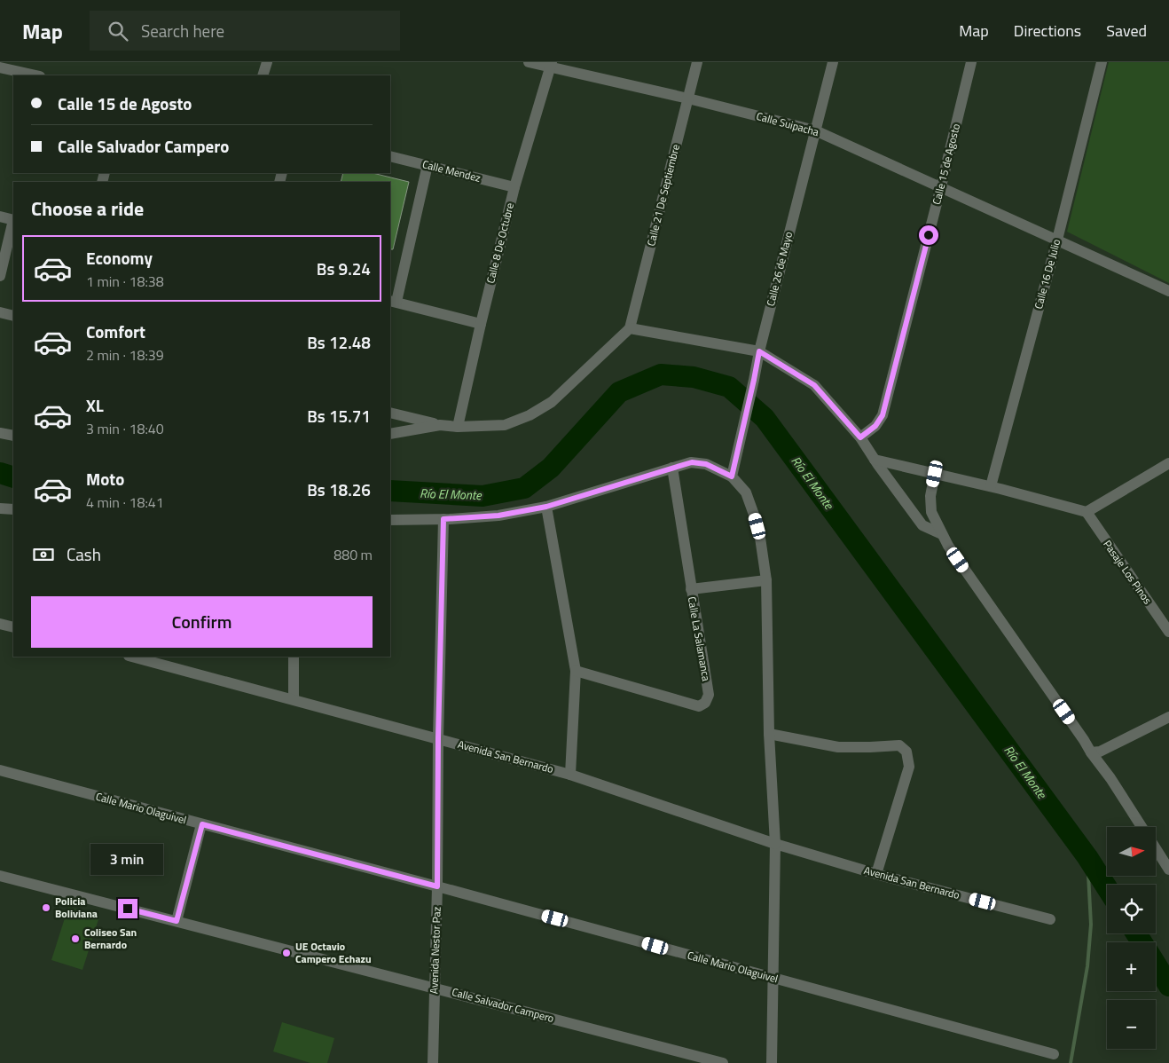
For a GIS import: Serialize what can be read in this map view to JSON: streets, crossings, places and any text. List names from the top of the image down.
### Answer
{
  "streets": {
    "street": [
      "Calle Suipacha",
      "Calle 15 de Agosto",
      "Calle Mendez",
      "Calle 21 De Septiembre",
      "Calle 8 De Octubre",
      "Calle 26 de Mayo",
      "Calle 16 De Julio",
      "Pasaje Los Pinos",
      "Calle La Salamanca",
      "Avenida San Bernardo",
      "Calle Mario Olaguivel",
      "Avenida Nestor Paz",
      "Calle Salvador Campero"
    ]
  },
  "crossings": [
    ["Calle Suipacha", "Calle 15 de Agosto"],
    ["Calle Suipacha", "Calle 21 De Septiembre"],
    ["Calle Suipacha", "Calle 8 De Octubre"],
    ["Calle Suipacha", "Calle 26 de Mayo"],
    ["Calle Suipacha", "Calle 16 De Julio"],
    ["Calle Mendez", "Calle 8 De Octubre"],
    ["Avenida San Bernardo", "Avenida Nestor Paz"],
    ["Calle Mario Olaguivel", "Avenida Nestor Paz"],
    ["Avenida Nestor Paz", "Calle Salvador Campero"]
  ],
  "water": ["Río El Monte"],
  "places": ["Policia Boliviana", "Coliseo San Bernardo", "UE Octavio Campero Echazu"],
  "north": "right",
  "page": {
    "header": "Map",
    "search": "Search here",
    "nav": ["Map", "Directions", "Saved"],
    "banner": ["Calle 15 de Agosto", "Calle Salvador Campero"],
    "heading": "Choose a ride",
    "list": [
      {
        "name": "Economy",
        "note": "1 min · 18:38",
        "value": "Bs 9.24"
      },
      {
        "name": "Comfort",
        "note": "2 min · 18:39",
        "value": "Bs 12.48"
      },
      {
        "name": "XL",
        "note": "3 min · 18:40",
        "value": "Bs 15.71"
      },
      {
        "name": "Moto",
        "note": "4 min · 18:41",
        "value": "Bs 18.26"
      }
    ],
    "pay": ["Cash", "880 m"],
    "buttons": "Confirm",
    "map_buttons": ["+", "−"],
    "bubble": "3 min"
  }
}
